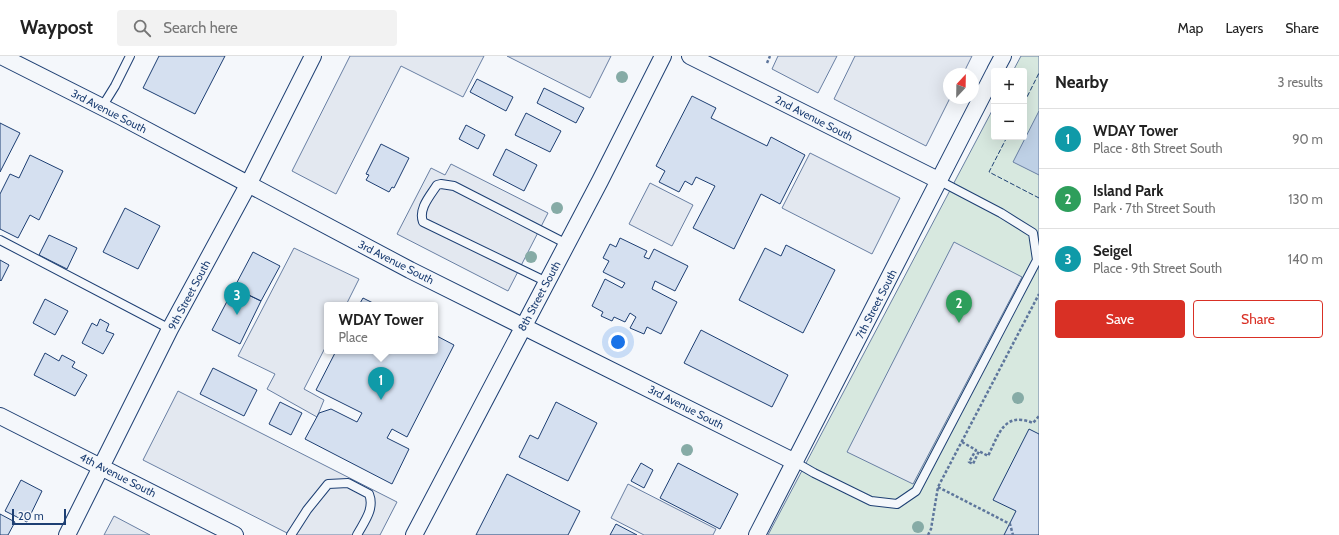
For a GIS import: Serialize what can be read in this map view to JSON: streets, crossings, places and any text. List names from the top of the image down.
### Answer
{
  "streets": {
    "street": [
      "3rd Avenue South",
      "2nd Avenue South",
      "9th Street South",
      "8th Street South",
      "7th Street South",
      "4th Avenue South"
    ]
  },
  "crossings": [
    ["3rd Avenue South", "9th Street South"],
    ["3rd Avenue South", "8th Street South"],
    ["3rd Avenue South", "7th Street South"],
    ["2nd Avenue South", "7th Street South"],
    ["9th Street South", "4th Avenue South"]
  ],
  "scale_bar": "20 m",
  "north": "top",
  "page": {
    "header": "Waypost",
    "search": "Search here",
    "nav": ["Map", "Layers", "Share"],
    "heading": ["Nearby", "3 results"],
    "map_buttons": ["+", "−"],
    "list": [
      {
        "mark": "1",
        "name": "WDAY Tower",
        "note": "Place · 8th Street South",
        "value": "90 m"
      },
      {
        "mark": "2",
        "name": "Island Park",
        "note": "Park · 7th Street South",
        "value": "130 m"
      },
      {
        "mark": "3",
        "name": "Seigel",
        "note": "Place · 9th Street South",
        "value": "140 m"
      }
    ],
    "pins": ["3", "2", "1"],
    "buttons": ["Save", "Share"],
    "popup": ["WDAY Tower", "Place"],
    "scale": "20 m"
  }
}
